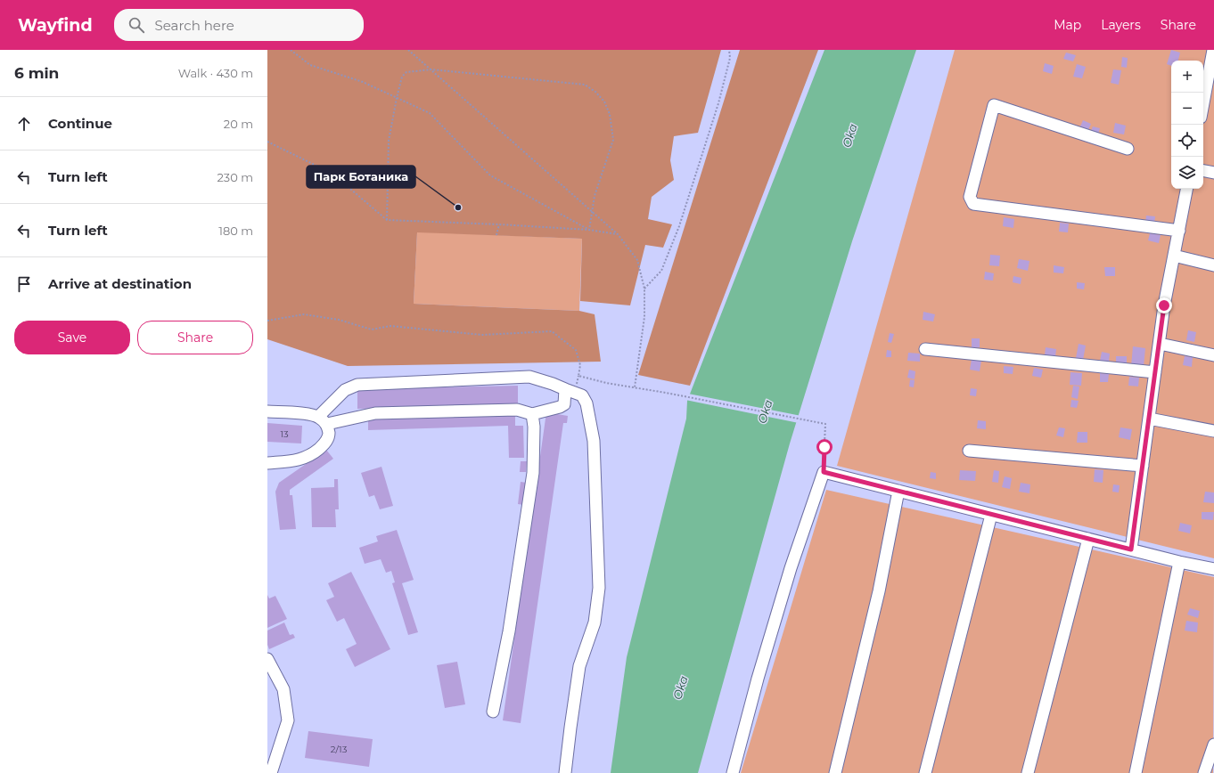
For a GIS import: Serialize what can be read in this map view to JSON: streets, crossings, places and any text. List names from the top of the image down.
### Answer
{
  "water": ["Oka"],
  "places": ["Парк Ботаника"],
  "house_numbers": ["13", "2/13"],
  "page": {
    "header": "Wayfind",
    "search": "Search here",
    "nav": ["Map", "Layers", "Share"],
    "heading": ["6 min", "Walk · 430 m"],
    "map_buttons": ["+", "−"],
    "list": [
      ["Continue", "20 m"],
      ["Turn left", "230 m"],
      ["Turn left", "180 m"],
      "Arrive at destination"
    ],
    "buttons": ["Save", "Share"]
  }
}
